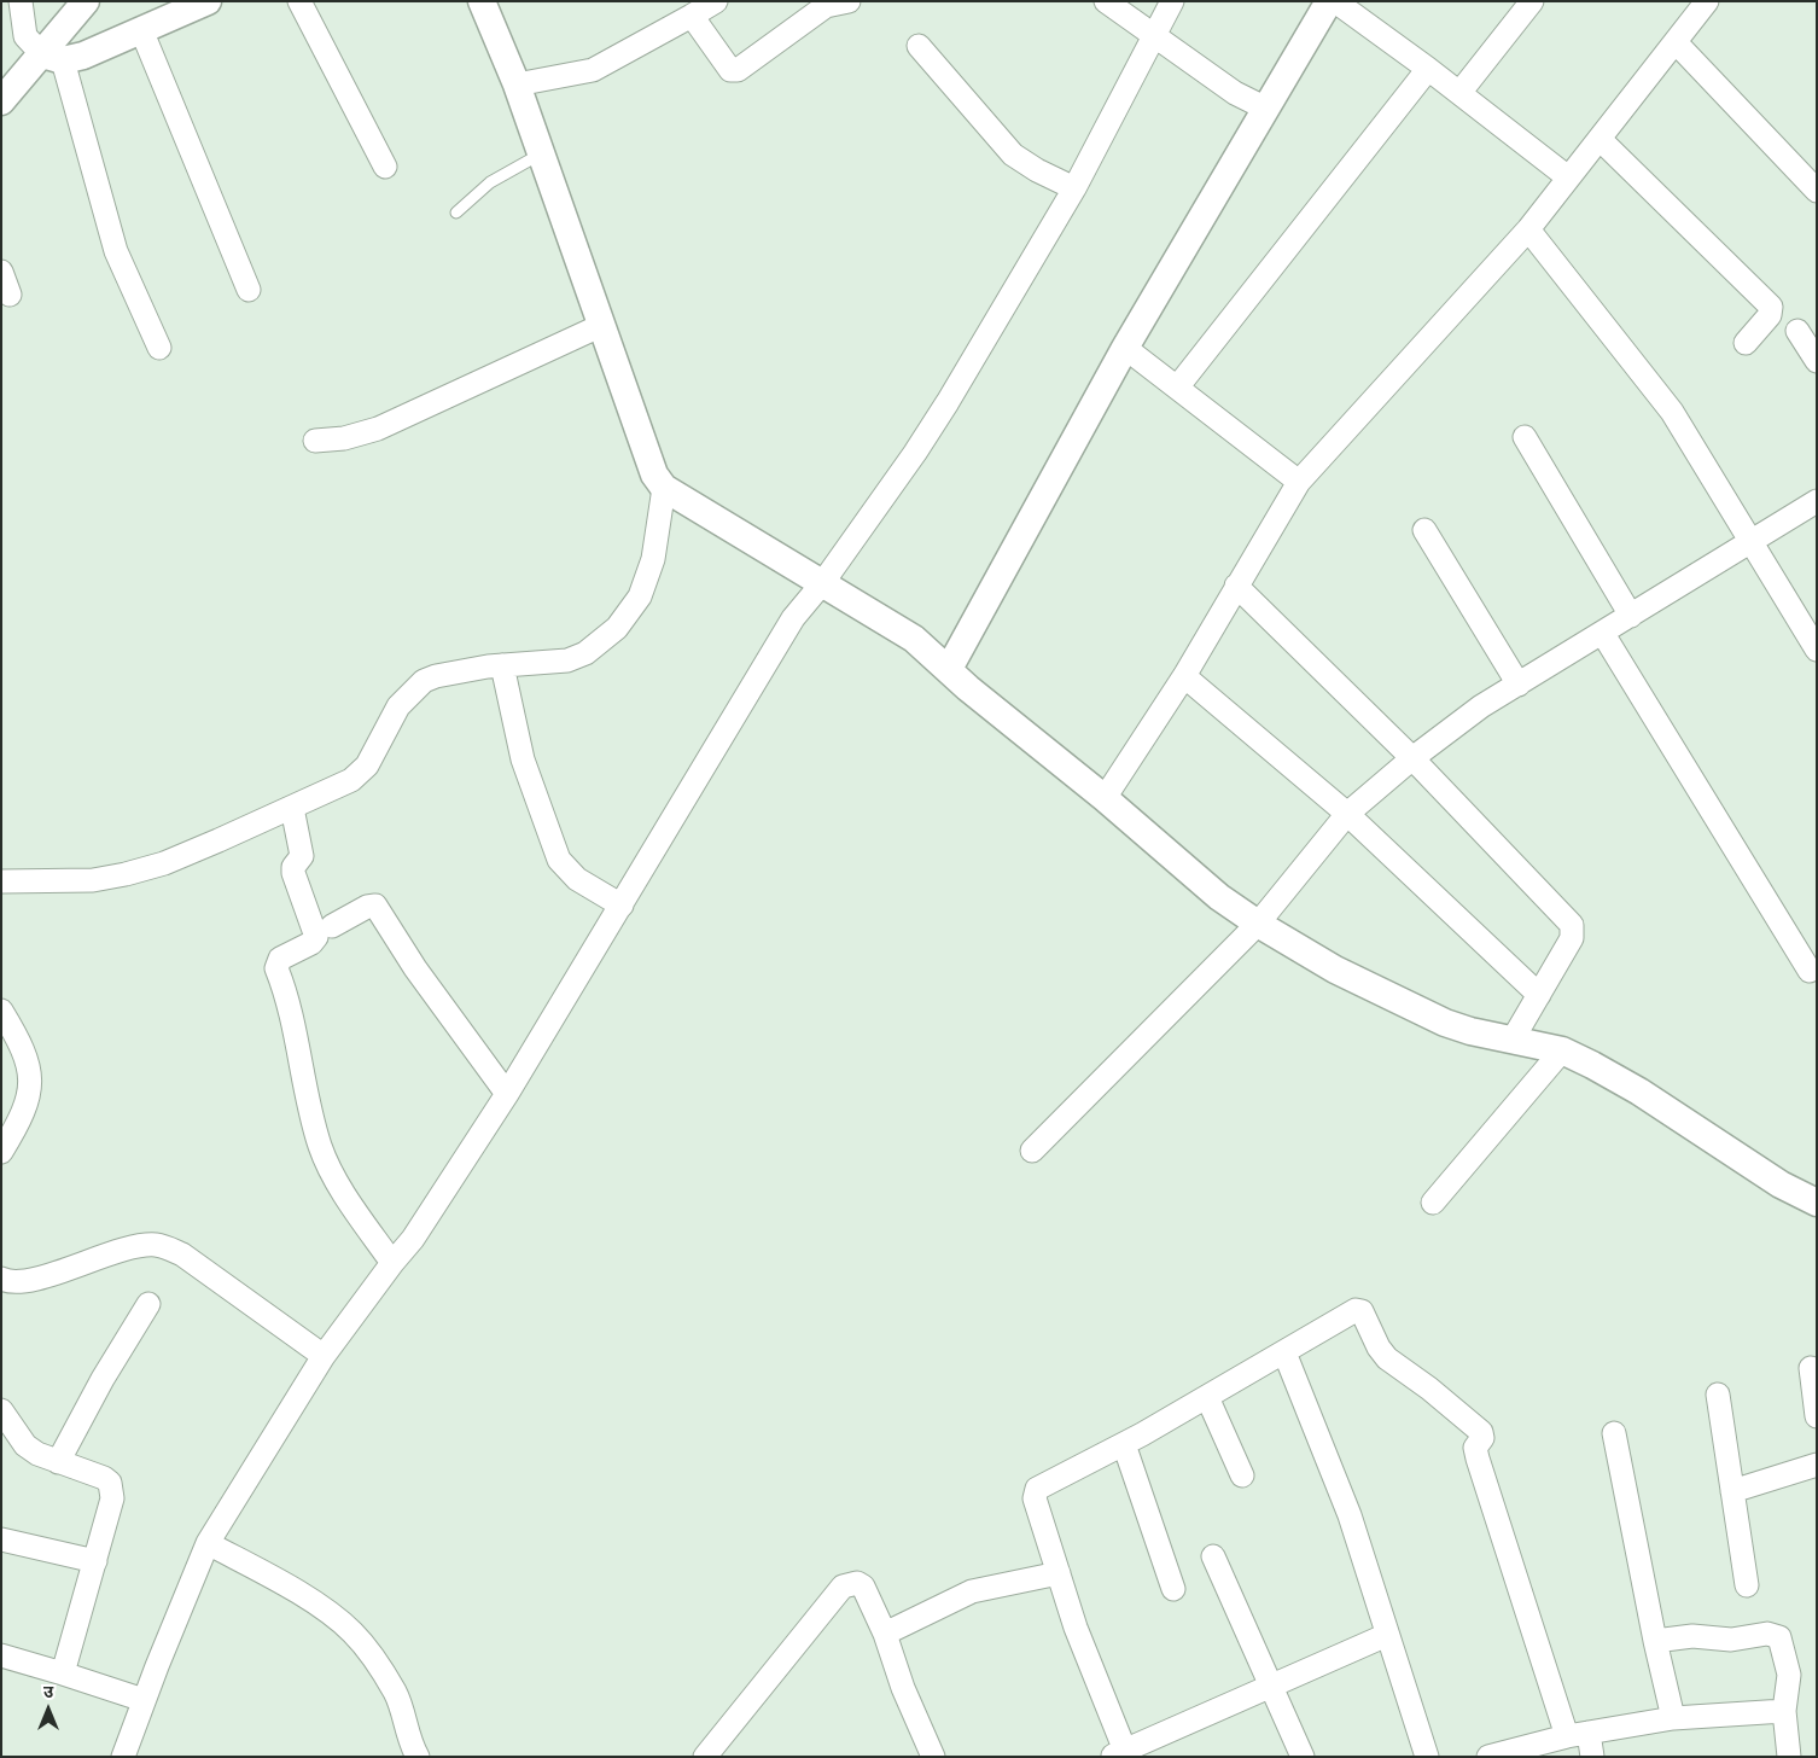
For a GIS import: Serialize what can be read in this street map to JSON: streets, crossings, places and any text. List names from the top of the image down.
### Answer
{
  "north": "top"
}
